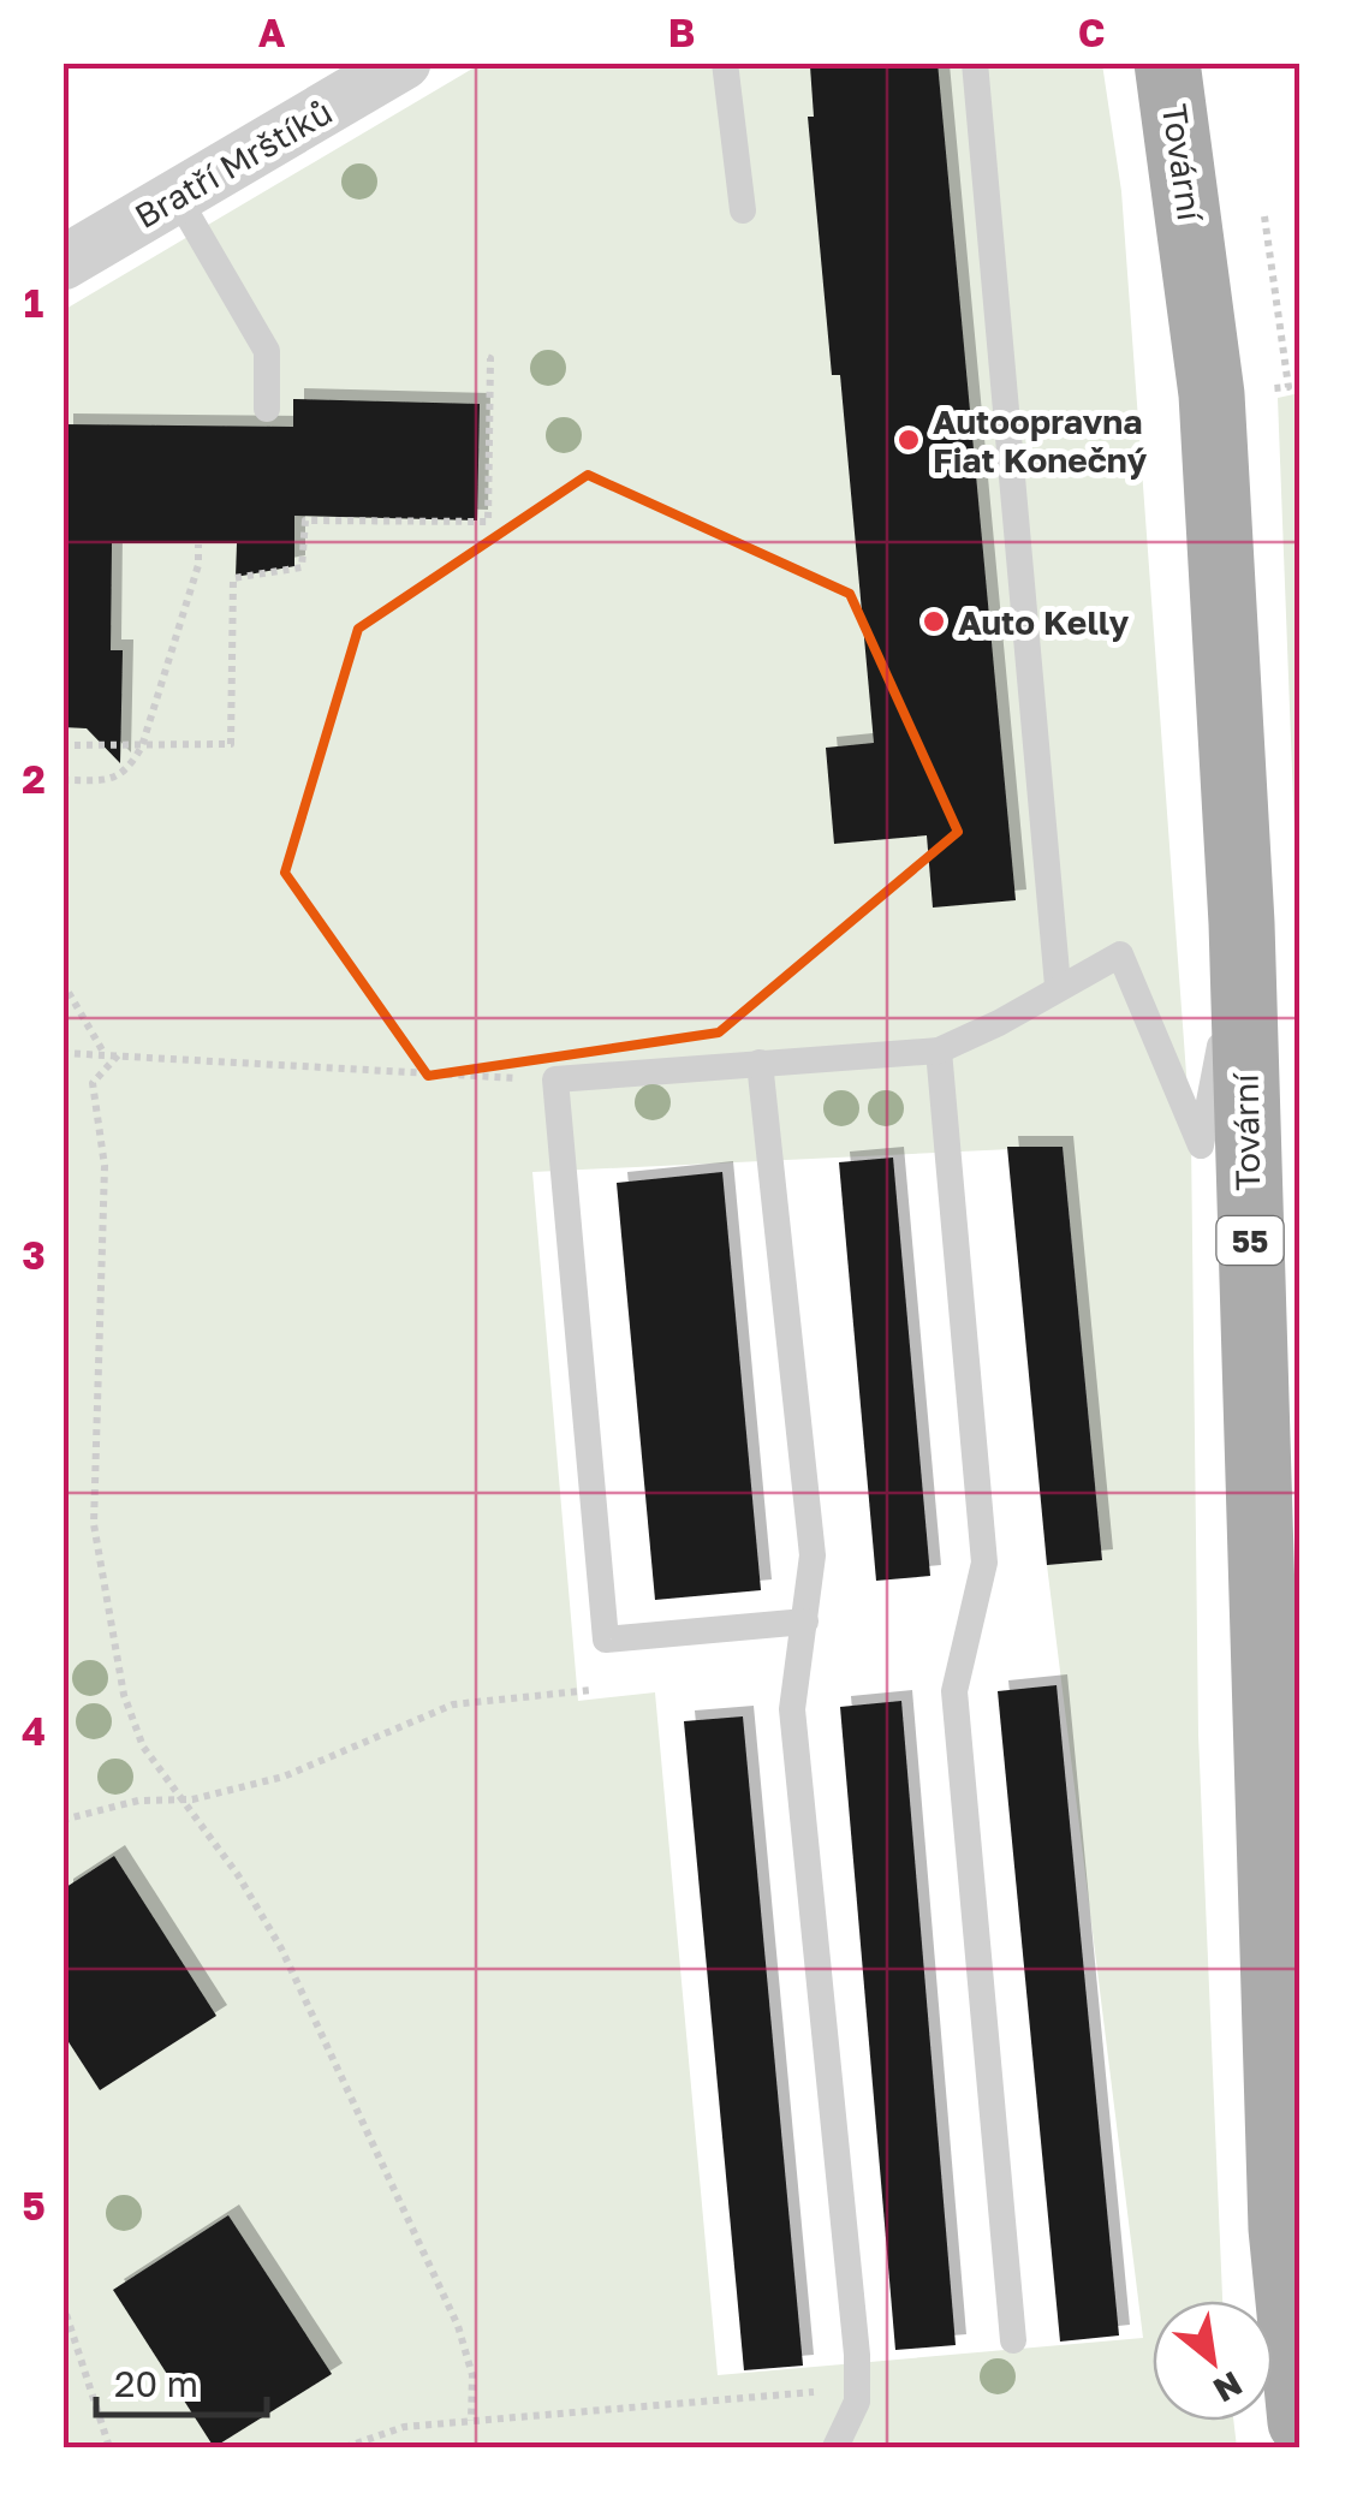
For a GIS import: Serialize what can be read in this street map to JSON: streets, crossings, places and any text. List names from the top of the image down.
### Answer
{
  "streets": {
    "main road": ["Tovární", "55"],
    "street": ["Bratří Mrštíků"]
  },
  "places": ["Autoopravna Fiat Konečný", "Auto Kelly"],
  "scale_bar": "20 m",
  "north": "bottom right",
  "grid": {
    "columns": ["A", "B", "C"],
    "rows": [
      "1",
      "2",
      "3",
      "4",
      "5"
    ]
  }
}
